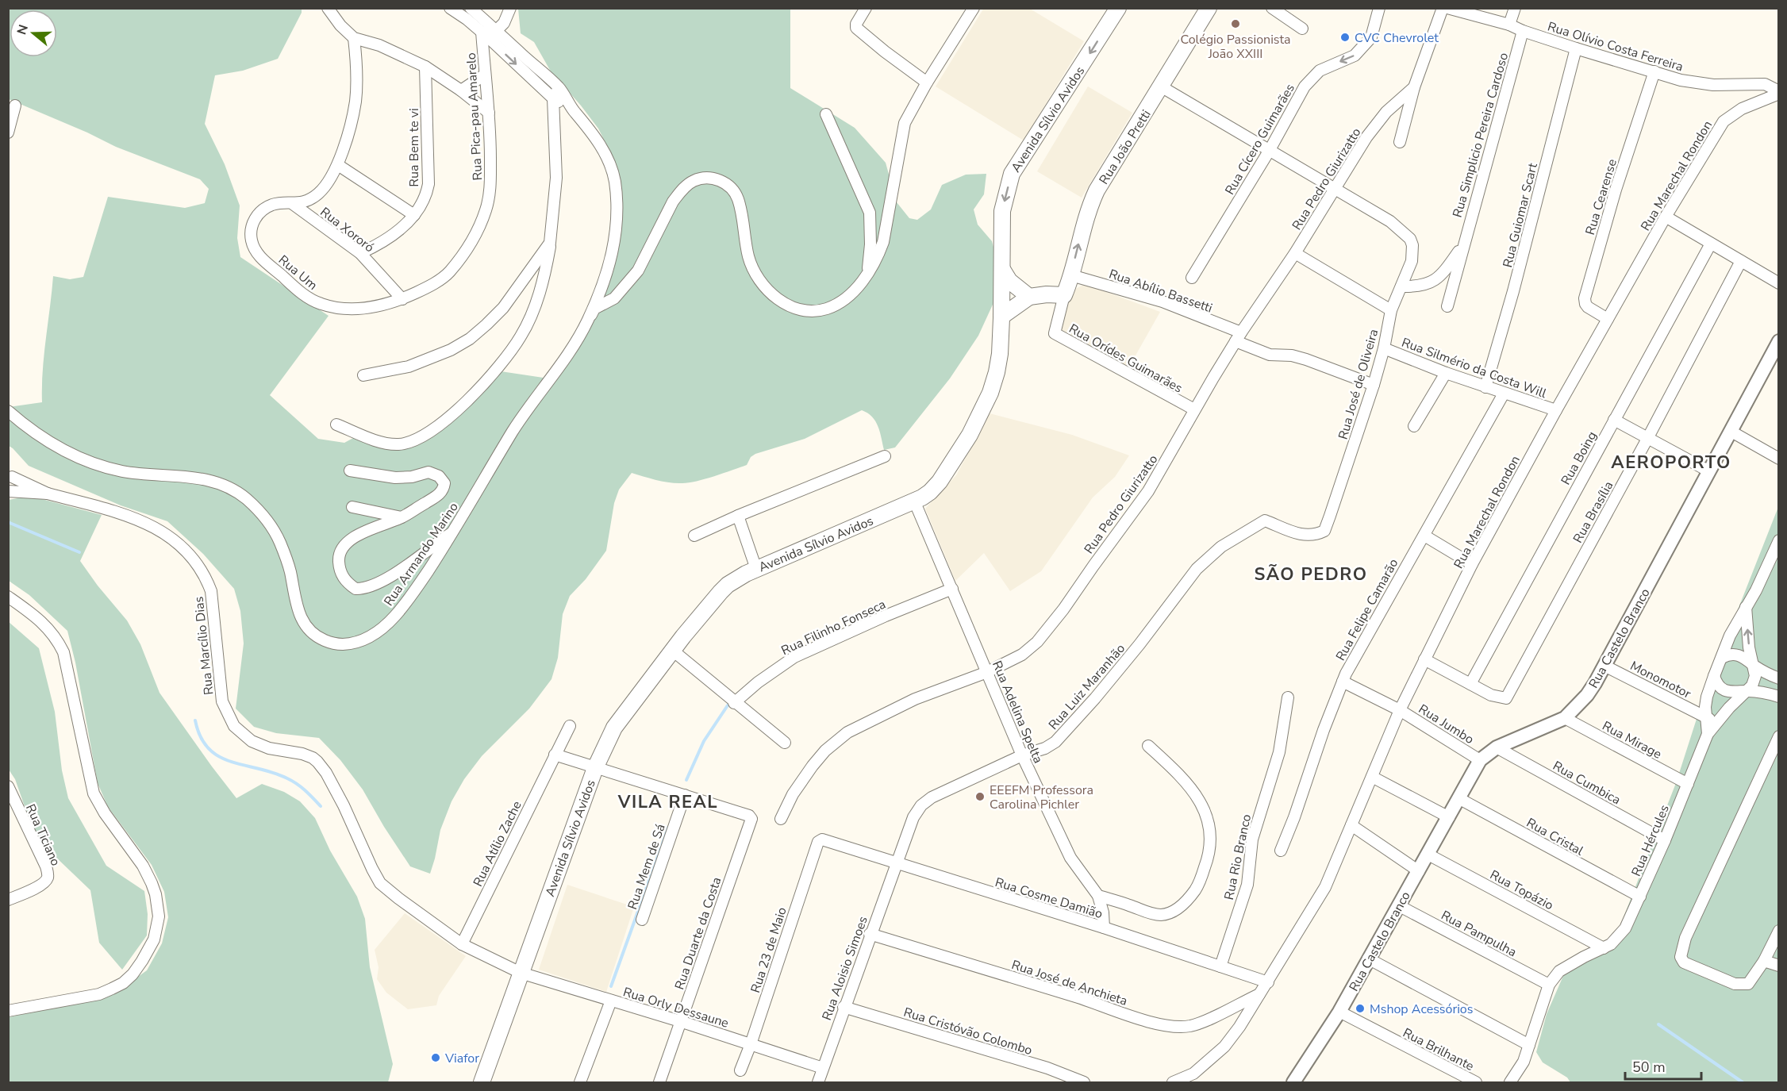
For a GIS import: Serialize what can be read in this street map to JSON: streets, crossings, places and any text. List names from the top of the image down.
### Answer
{
  "streets": {
    "main road": ["Avenida Sílvio Avidos", "Rua João Pretti"],
    "street": [
      "Rua Olívio Costa Ferreira",
      "Rua Pica-pau Amarelo",
      "Rua Simplicio Pereira Cardoso",
      "Rua Cícero Guimarães",
      "Rua Bem te vi",
      "Rua Marechal Rondon",
      "Rua Pedro Giurizatto",
      "Rua Cearense",
      "Rua Guiomar Scart",
      "Rua Xororó",
      "Rua Um",
      "Rua Abílio Bassetti",
      "Rua Orídes Guimarães",
      "Rua Silmério da Costa Will",
      "Rua José de Oliveira",
      "Rua Boing",
      "Rua Brasília",
      "Rua Armando Marino",
      "Rua Felipe Camarão",
      "Rua Filinho Fonseca",
      "Rua Castelo Branco",
      "Rua Marcílio Dias",
      "Monomotor",
      "Rua Luiz Maranhão",
      "Rua Adelina Spelta",
      "Rua Jumbo",
      "Rua Mirage",
      "Rua Cumbica",
      "Rua Ticiano",
      "Rua Cristal",
      "Rua Hércules",
      "Rua Atílio Zache",
      "Rua Rio Branco",
      "Rua Mem de Sá",
      "Rua Topázio",
      "Rua Cosme Damião",
      "Rua Duarte da Costa",
      "Rua Pampulha",
      "Rua 23 de Maio",
      "Rua Aloisio Simoes",
      "Rua José de Anchieta",
      "Rua Orly Dessaune",
      "Rua Cristóvão Colombo",
      "Rua Brilhante"
    ]
  },
  "crossings": [
    ["Rua Olívio Costa Ferreira", "Rua Simplicio Pereira Cardoso"],
    ["Rua Olívio Costa Ferreira", "Rua Marechal Rondon"],
    ["Rua Olívio Costa Ferreira", "Rua Cearense"],
    ["Rua Olívio Costa Ferreira", "Rua Guiomar Scart"],
    ["Rua Pica-pau Amarelo", "Rua Xororó"],
    ["Rua Pica-pau Amarelo", "Rua Um"],
    ["Rua Pica-pau Amarelo", "Rua Armando Marino"],
    ["Avenida Sílvio Avidos", "Rua Marcílio Dias"],
    ["Avenida Sílvio Avidos", "Rua Adelina Spelta"],
    ["Avenida Sílvio Avidos", "Rua Orly Dessaune"],
    ["Rua Simplicio Pereira Cardoso", "Rua José de Oliveira"],
    ["Rua João Pretti", "Rua Abílio Bassetti"],
    ["Rua João Pretti", "Rua Orídes Guimarães"],
    ["Rua Bem te vi", "Rua Xororó"],
    ["Rua Marechal Rondon", "Rua Cearense"],
    ["Rua Marechal Rondon", "Rua Silmério da Costa Will"],
    ["Rua Marechal Rondon", "Rua Jumbo"],
    ["Rua Marechal Rondon", "Rua Cosme Damião"],
    ["Rua Pedro Giurizatto", "Rua Abílio Bassetti"],
    ["Rua Pedro Giurizatto", "Rua Orídes Guimarães"],
    ["Rua Pedro Giurizatto", "Rua José de Oliveira"],
    ["Rua Pedro Giurizatto", "Rua Adelina Spelta"],
    ["Rua Guiomar Scart", "Rua Silmério da Costa Will"],
    ["Rua Xororó", "Rua Um"],
    ["Rua Abílio Bassetti", "Rua José de Oliveira"],
    ["Rua Silmério da Costa Will", "Rua José de Oliveira"],
    ["Rua Silmério da Costa Will", "Rua Felipe Camarão"],
    ["Rua José de Oliveira", "Rua Luiz Maranhão"],
    ["Rua Boing", "Rua Brasília"],
    ["Rua Felipe Camarão", "Rua Jumbo"],
    ["Rua Filinho Fonseca", "Rua Adelina Spelta"],
    ["Rua Castelo Branco", "Monomotor"],
    ["Rua Castelo Branco", "Rua Jumbo"],
    ["Rua Castelo Branco", "Rua Mirage"],
    ["Rua Castelo Branco", "Rua Cumbica"],
    ["Rua Castelo Branco", "Rua Cristal"],
    ["Rua Castelo Branco", "Rua Topázio"],
    ["Rua Castelo Branco", "Rua Pampulha"],
    ["Rua Castelo Branco", "Rua Brilhante"],
    ["Rua Marcílio Dias", "Rua Atílio Zache"],
    ["Rua Marcílio Dias", "Rua Orly Dessaune"],
    ["Monomotor", "Rua Hércules"],
    ["Rua Luiz Maranhão", "Rua Adelina Spelta"],
    ["Rua Luiz Maranhão", "Rua Cosme Damião"],
    ["Rua Luiz Maranhão", "Rua Aloisio Simoes"],
    ["Rua Adelina Spelta", "Rua Cosme Damião"],
    ["Rua Mirage", "Rua Hércules"],
    ["Rua Cumbica", "Rua Hércules"],
    ["Rua Cristal", "Rua Hércules"],
    ["Rua Hércules", "Rua Topázio"],
    ["Rua Hércules", "Rua Pampulha"],
    ["Rua Rio Branco", "Rua Cosme Damião"],
    ["Rua Mem de Sá", "Rua Duarte da Costa"],
    ["Rua Cosme Damião", "Rua 23 de Maio"],
    ["Rua Cosme Damião", "Rua Aloisio Simoes"],
    ["Rua Duarte da Costa", "Rua Orly Dessaune"],
    ["Rua 23 de Maio", "Rua Orly Dessaune"],
    ["Rua Aloisio Simoes", "Rua José de Anchieta"],
    ["Rua Aloisio Simoes", "Rua Orly Dessaune"],
    ["Rua Aloisio Simoes", "Rua Cristóvão Colombo"]
  ],
  "one_way": ["Rua Cícero Guimarães", "Rua João Pretti"],
  "districts": ["AEROPORTO", "SÃO PEDRO", "VILA REAL"],
  "places": [
    "Colégio Passionista João XXIII",
    "CVC Chevrolet",
    "EEEFM Professora Carolina Pichler",
    "Mshop Acessórios",
    "Viafor"
  ],
  "scale_bar": "50 m",
  "north": "left"
}
